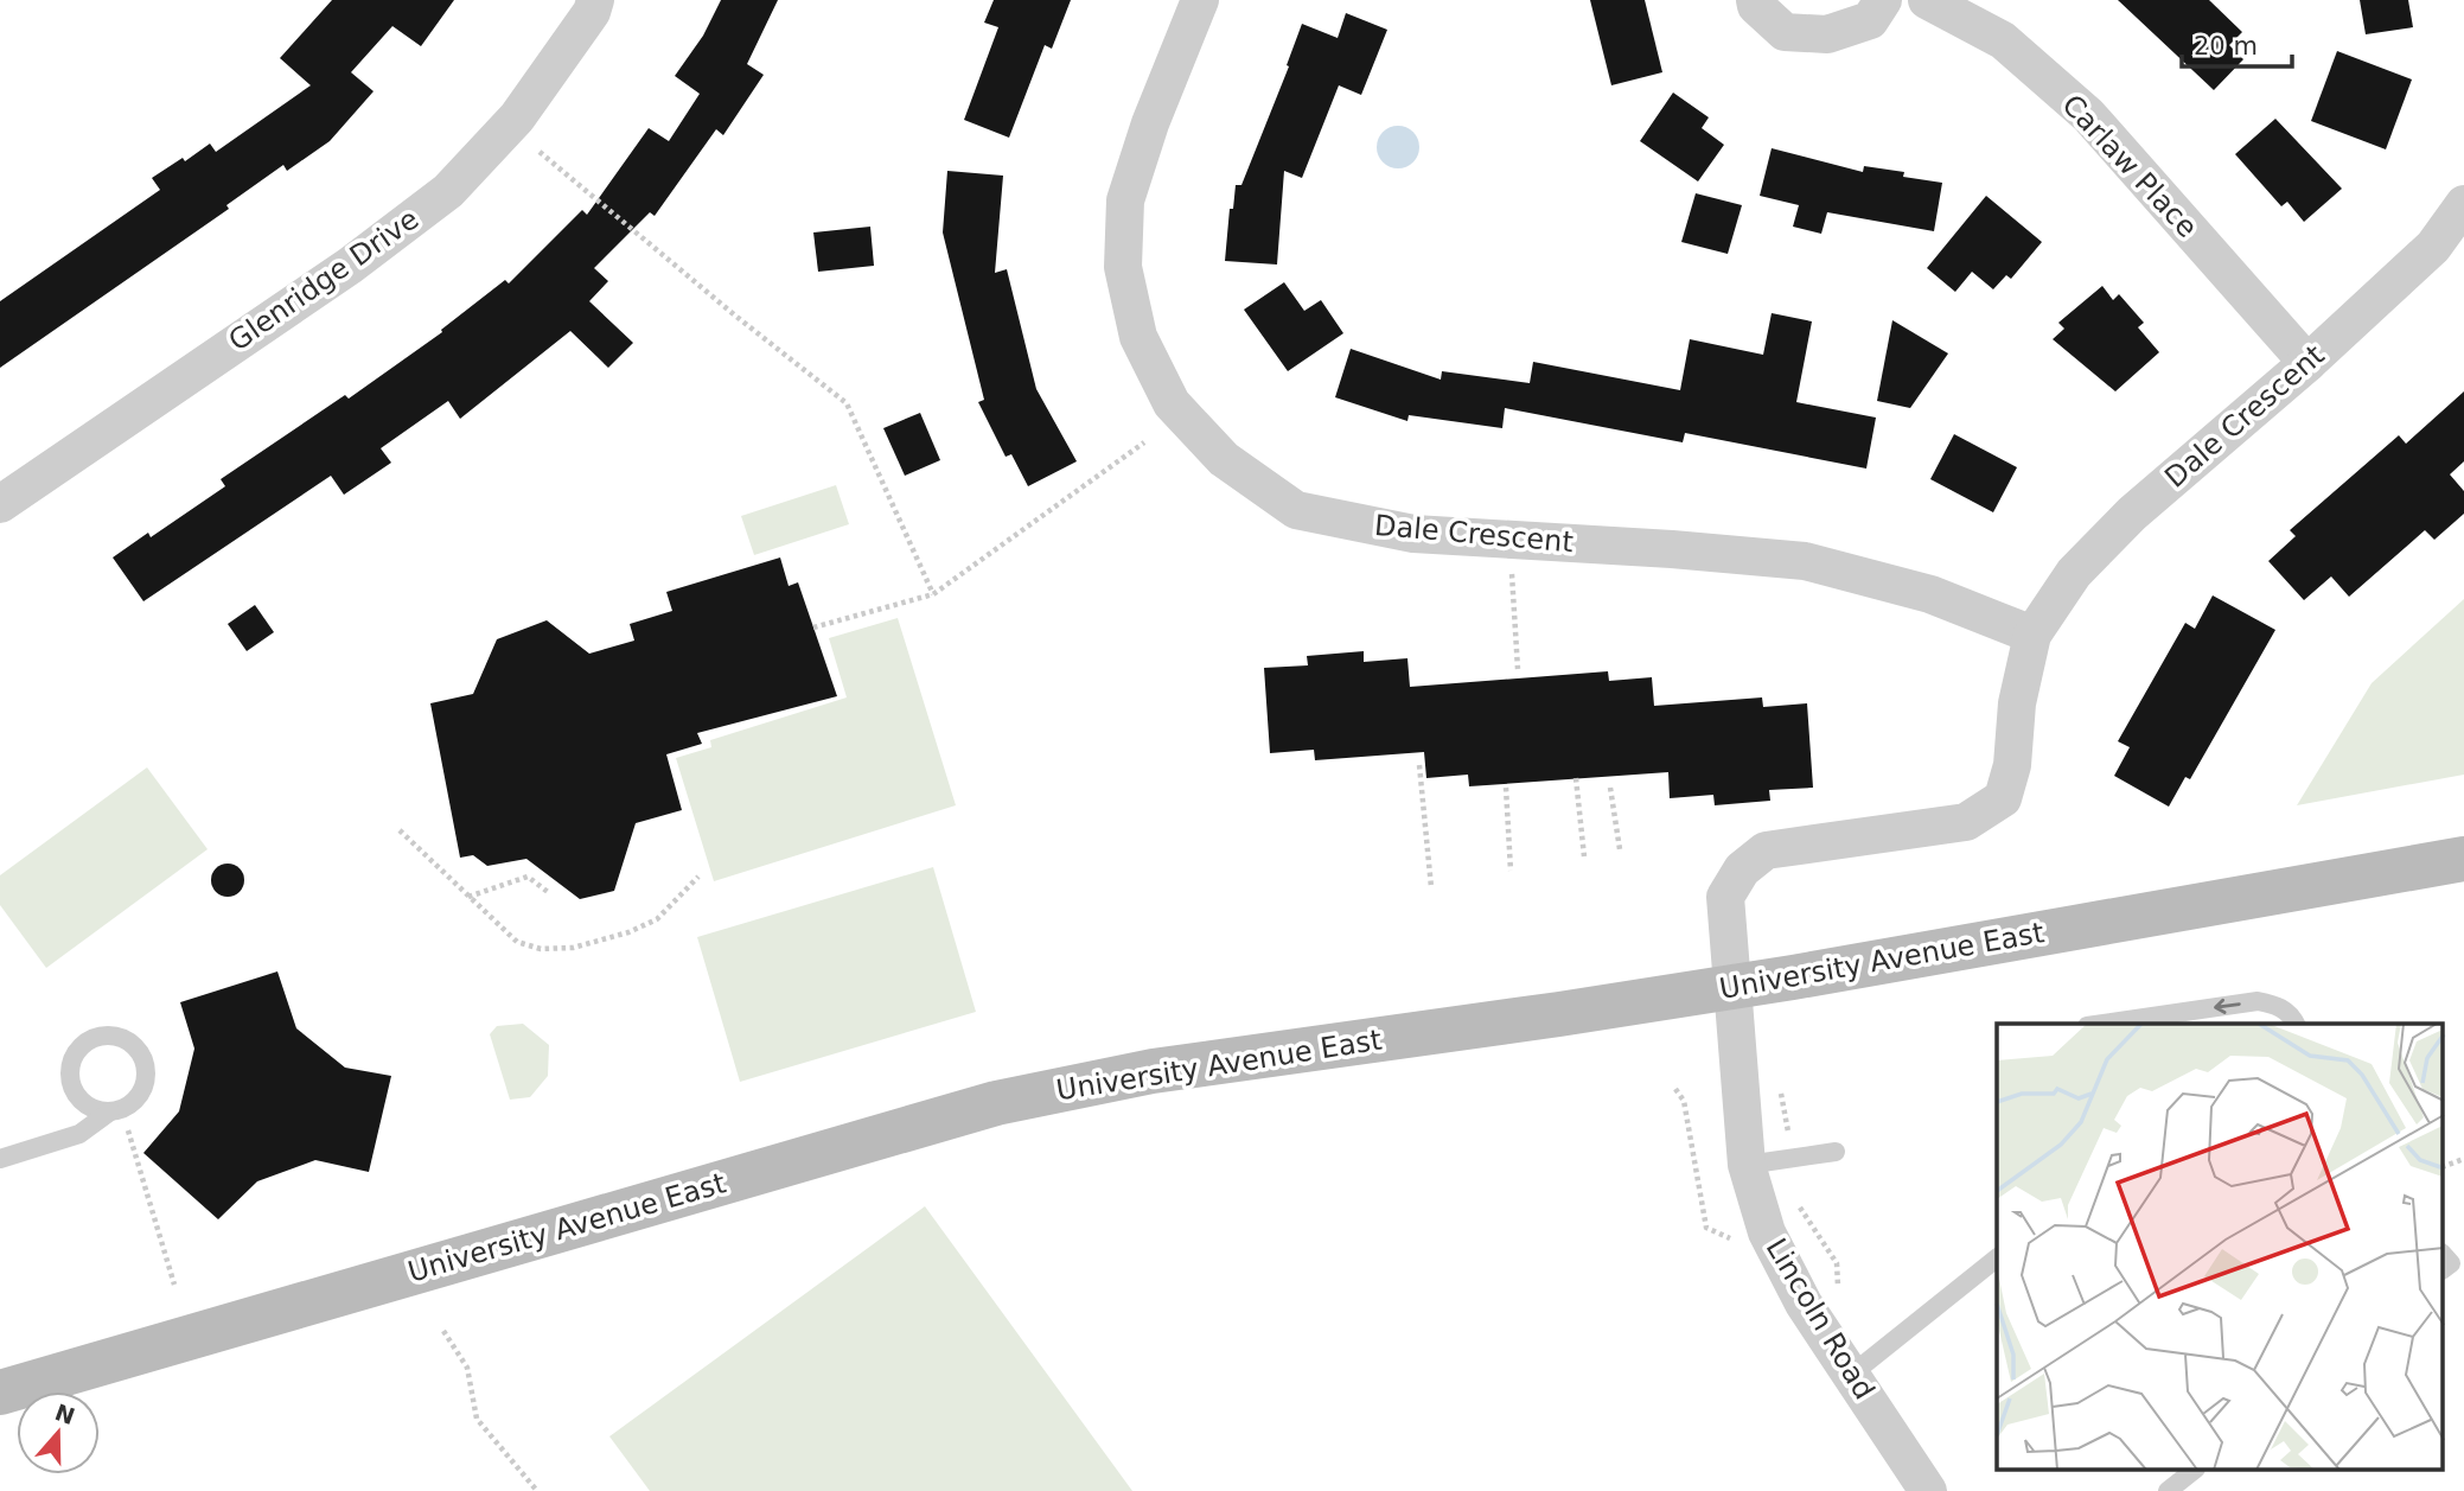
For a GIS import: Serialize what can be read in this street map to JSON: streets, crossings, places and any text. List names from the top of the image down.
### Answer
{
  "streets": {
    "main road": ["University Avenue East"],
    "street": [
      "Carlaw Place",
      "Glenridge Drive",
      "Dale Crescent",
      "Lincoln Road"
    ]
  },
  "crossings": [
    ["Carlaw Place", "Dale Crescent"],
    ["Dale Crescent", "University Avenue East"],
    ["Dale Crescent", "Lincoln Road"],
    ["University Avenue East", "Lincoln Road"]
  ],
  "scale_bar": "20 m",
  "north": "top"
}
